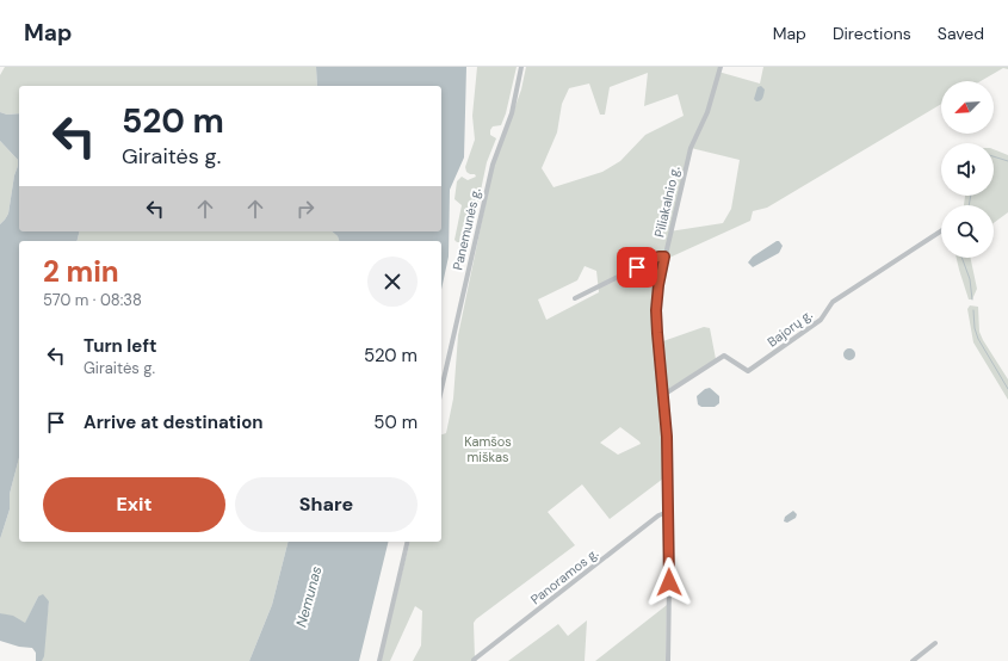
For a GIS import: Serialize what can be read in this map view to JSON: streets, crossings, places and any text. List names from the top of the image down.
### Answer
{
  "streets": {
    "street": [
      "Piliakalnio g.",
      "Panemunės g.",
      "Bajorų g.",
      "Panoramos g."
    ]
  },
  "crossings": [
    ["Piliakalnio g.", "Bajorų g."],
    ["Piliakalnio g.", "Panoramos g."]
  ],
  "water": ["Nemunas"],
  "parks": ["Kamšos miškas"],
  "north": "bottom left",
  "page": {
    "header": "Map",
    "nav": ["Map", "Directions", "Saved"],
    "turn": ["520 m", "Giraitės g."],
    "heading": ["2 min", "570 m · 08:38"],
    "list": [
      {
        "name": "Turn left",
        "note": "Giraitės g.",
        "value": "520 m"
      },
      {
        "name": "Arrive at destination",
        "value": "50 m"
      }
    ],
    "buttons": ["Exit", "Share"]
  }
}
